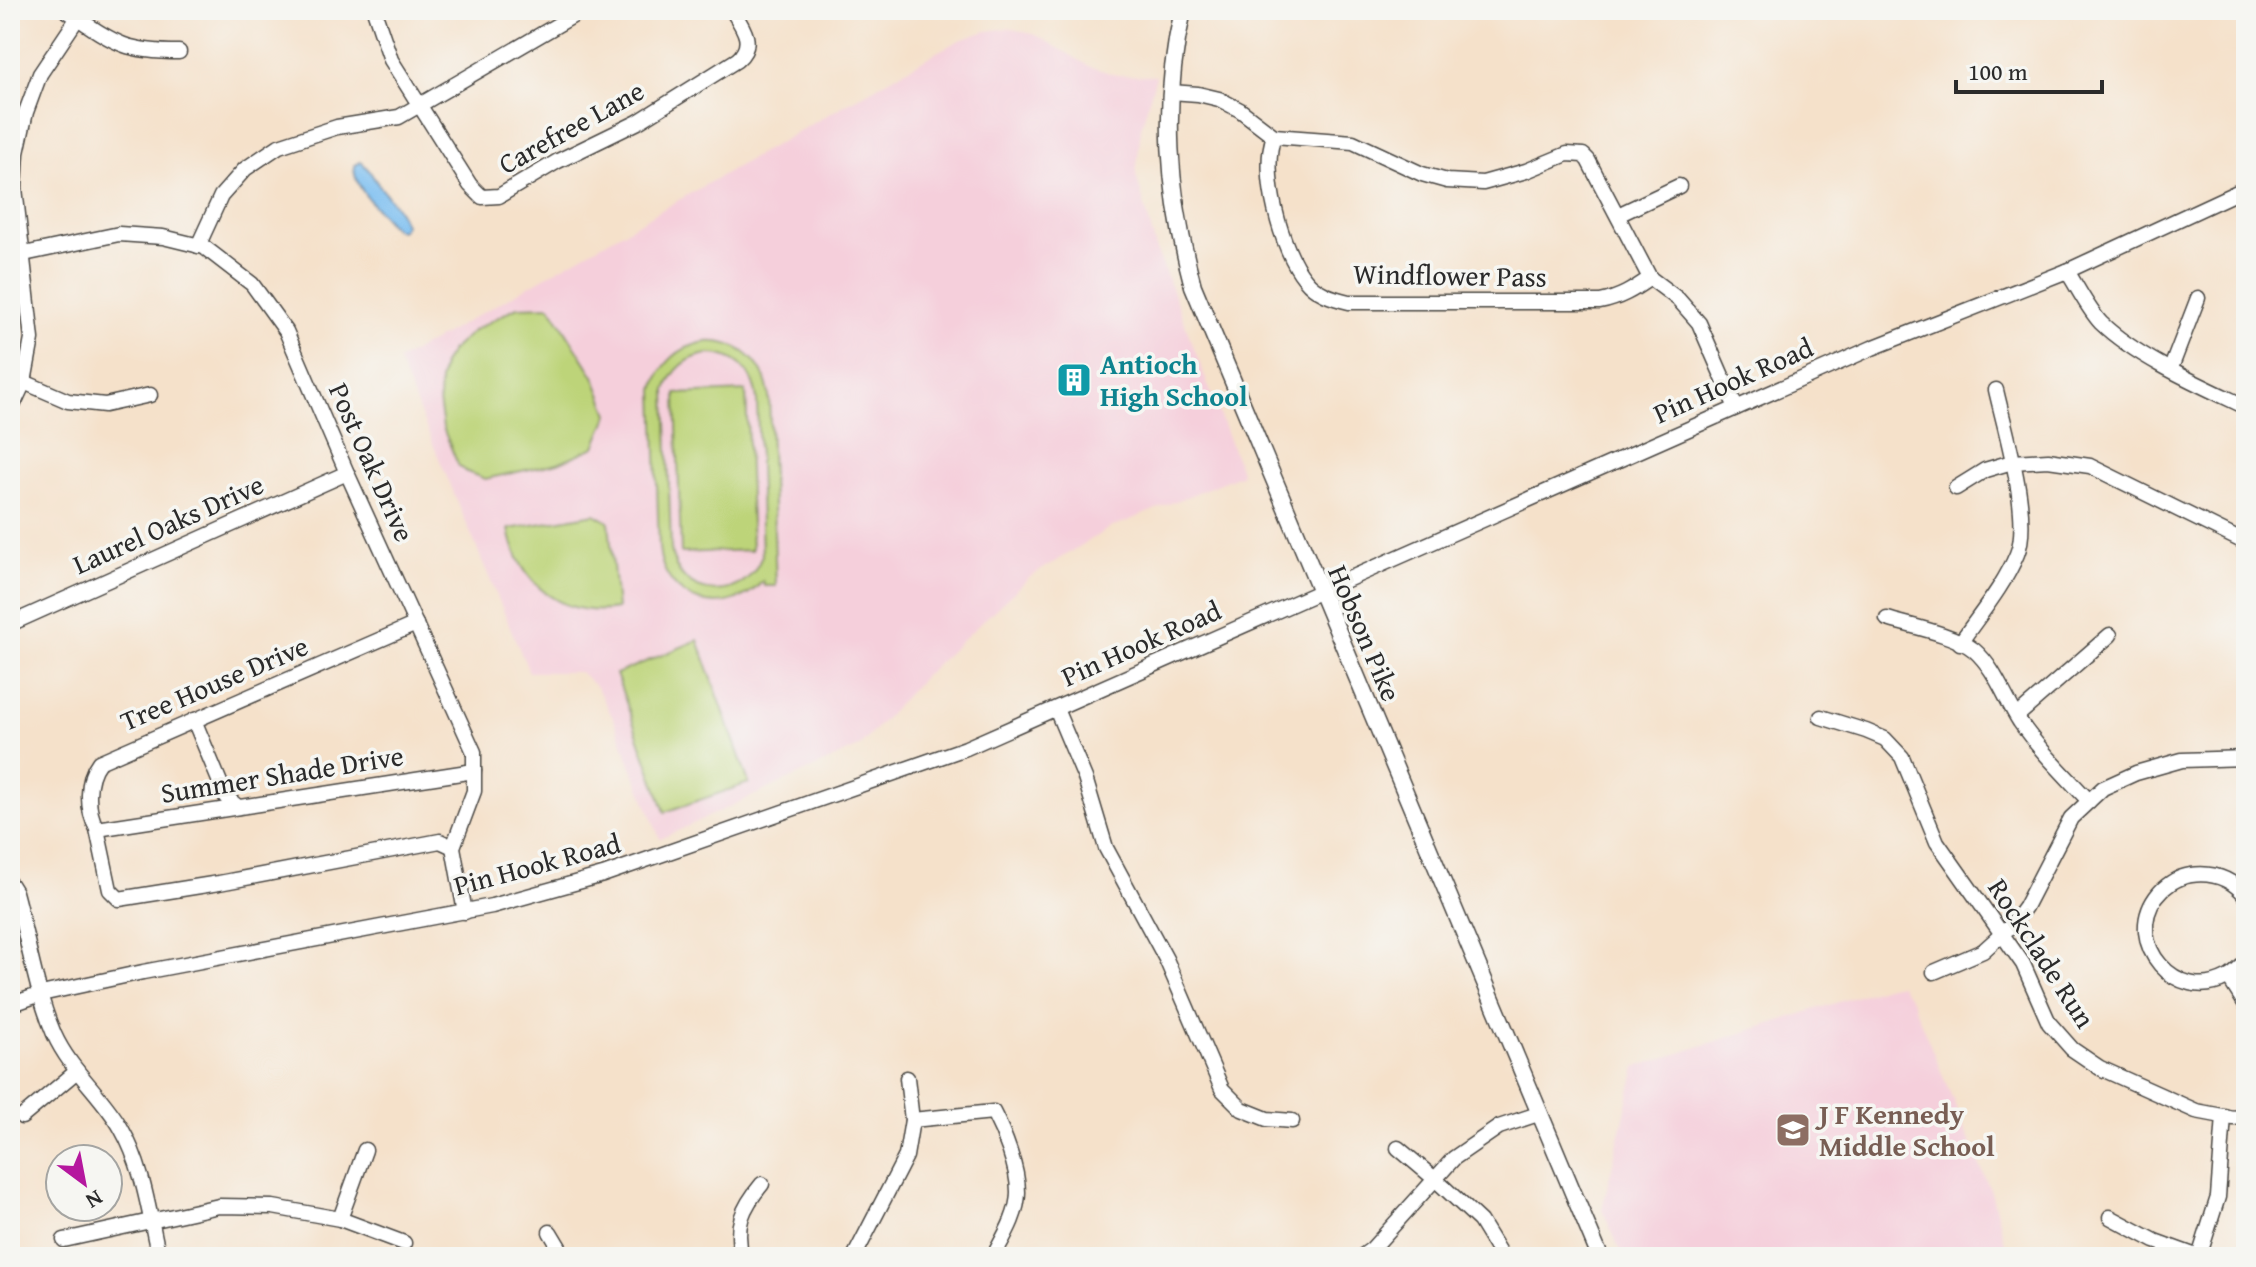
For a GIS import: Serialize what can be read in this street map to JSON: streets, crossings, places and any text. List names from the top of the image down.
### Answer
{
  "streets": {
    "main road": ["Hobson Pike"],
    "street": [
      "Carefree Lane",
      "Windflower Pass",
      "Pin Hook Road",
      "Post Oak Drive",
      "Laurel Oaks Drive",
      "Tree House Drive",
      "Summer Shade Drive",
      "Rockclade Run"
    ]
  },
  "crossings": [
    ["Pin Hook Road", "Hobson Pike"],
    ["Post Oak Drive", "Laurel Oaks Drive"],
    ["Post Oak Drive", "Tree House Drive"],
    ["Post Oak Drive", "Summer Shade Drive"],
    ["Tree House Drive", "Summer Shade Drive"]
  ],
  "places": {
    "building": ["Antioch High School"],
    "school or university": ["J F Kennedy Middle School"]
  },
  "scale_bar": "100 m",
  "north": "bottom right"
}
